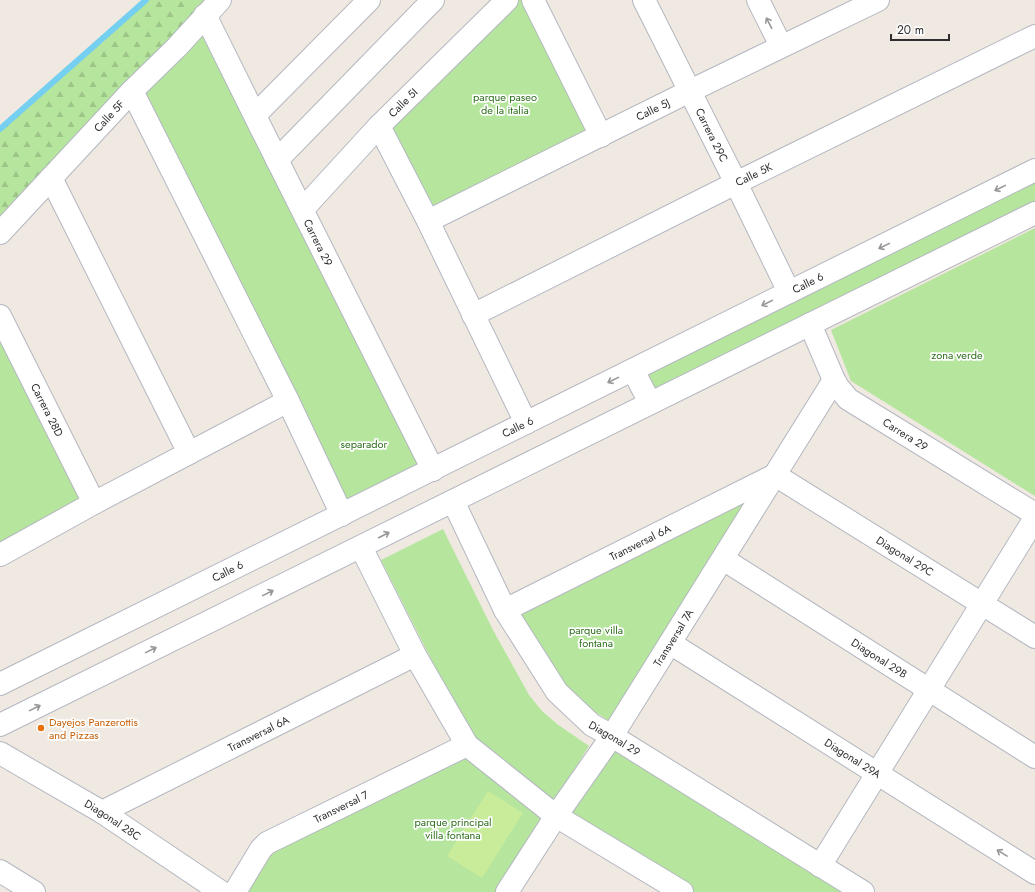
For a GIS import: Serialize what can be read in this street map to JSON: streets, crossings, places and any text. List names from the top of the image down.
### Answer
{
  "streets": {
    "street": [
      "Calle 5I",
      "Calle 5J",
      "Calle 5F",
      "Carrera 29C",
      "Calle 5K",
      "Carrera 29",
      "Calle 6",
      "Carrera 28D",
      "Transversal 6A",
      "Diagonal 29C",
      "Transversal 7A",
      "Diagonal 29B",
      "Diagonal 29",
      "Diagonal 29A",
      "Transversal 7",
      "Diagonal 28C"
    ]
  },
  "crossings": [
    ["Calle 5I", "Carrera 29"],
    ["Calle 5J", "Carrera 29C"],
    ["Calle 5F", "Carrera 29"],
    ["Carrera 29C", "Calle 5K"],
    ["Carrera 29C", "Calle 6"],
    ["Carrera 29", "Calle 6"],
    ["Carrera 29", "Transversal 7A"],
    ["Transversal 6A", "Diagonal 29C"],
    ["Transversal 6A", "Transversal 7A"],
    ["Transversal 6A", "Diagonal 29"],
    ["Transversal 6A", "Diagonal 28C"],
    ["Diagonal 29C", "Transversal 7A"],
    ["Transversal 7A", "Diagonal 29B"],
    ["Transversal 7A", "Diagonal 29"],
    ["Transversal 7A", "Diagonal 29A"]
  ],
  "one_way": ["Diagonal 29A"],
  "parks": [
    "parque paseo de la italia",
    "zona verde",
    "separador",
    "parque villa fontana",
    "parque principal villa fontana"
  ],
  "places": ["Dayejos Panzerottis and Pizzas"],
  "scale_bar": "20 m"
}
